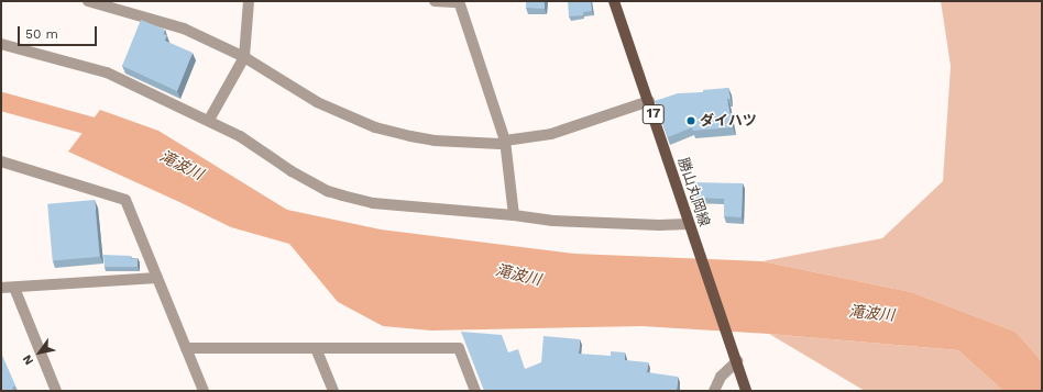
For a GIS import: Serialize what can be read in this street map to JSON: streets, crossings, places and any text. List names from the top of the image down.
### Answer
{
  "streets": {
    "main road": ["17", "勝山丸岡線"]
  },
  "water": ["滝波川"],
  "places": ["ダイハツ"],
  "scale_bar": "50 m",
  "north": "bottom left"
}
